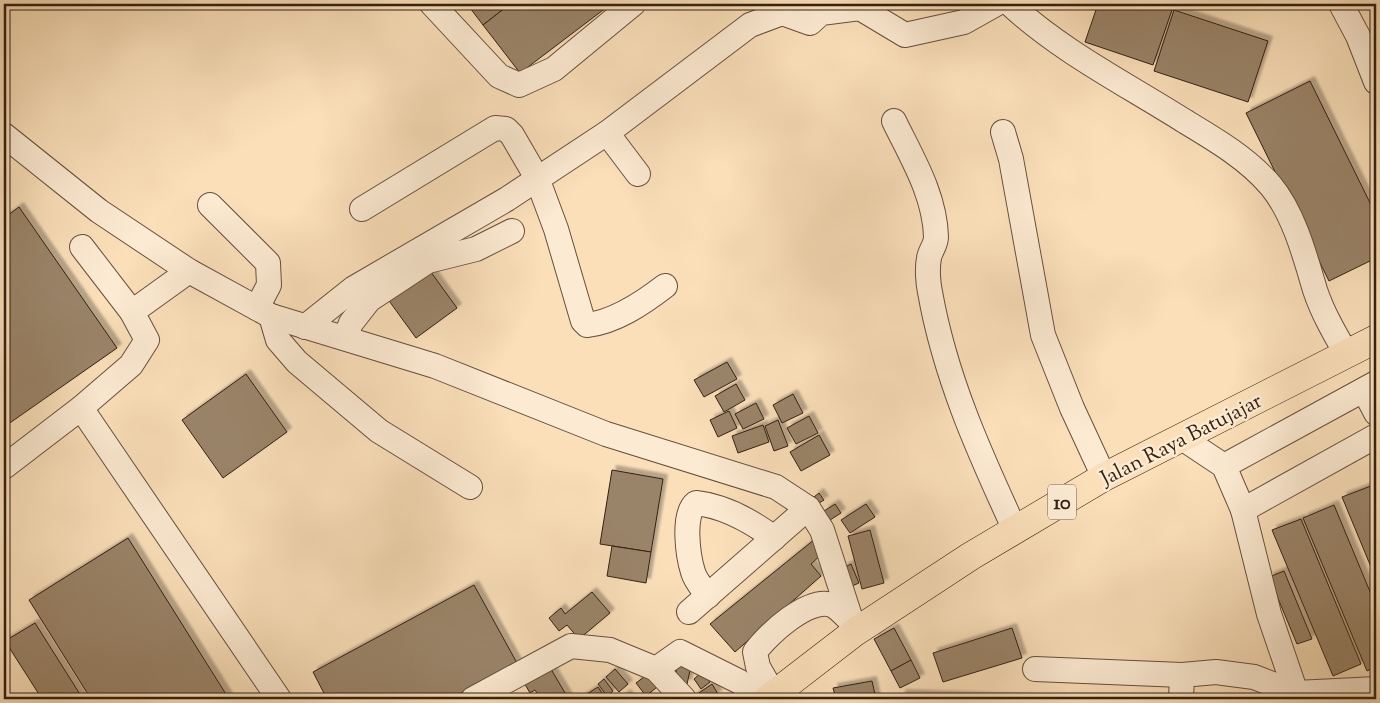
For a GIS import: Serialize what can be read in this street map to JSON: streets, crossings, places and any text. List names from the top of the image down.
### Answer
{
  "streets": {
    "highway": ["Jalan Raya Batujajar", "10"]
  }
}
